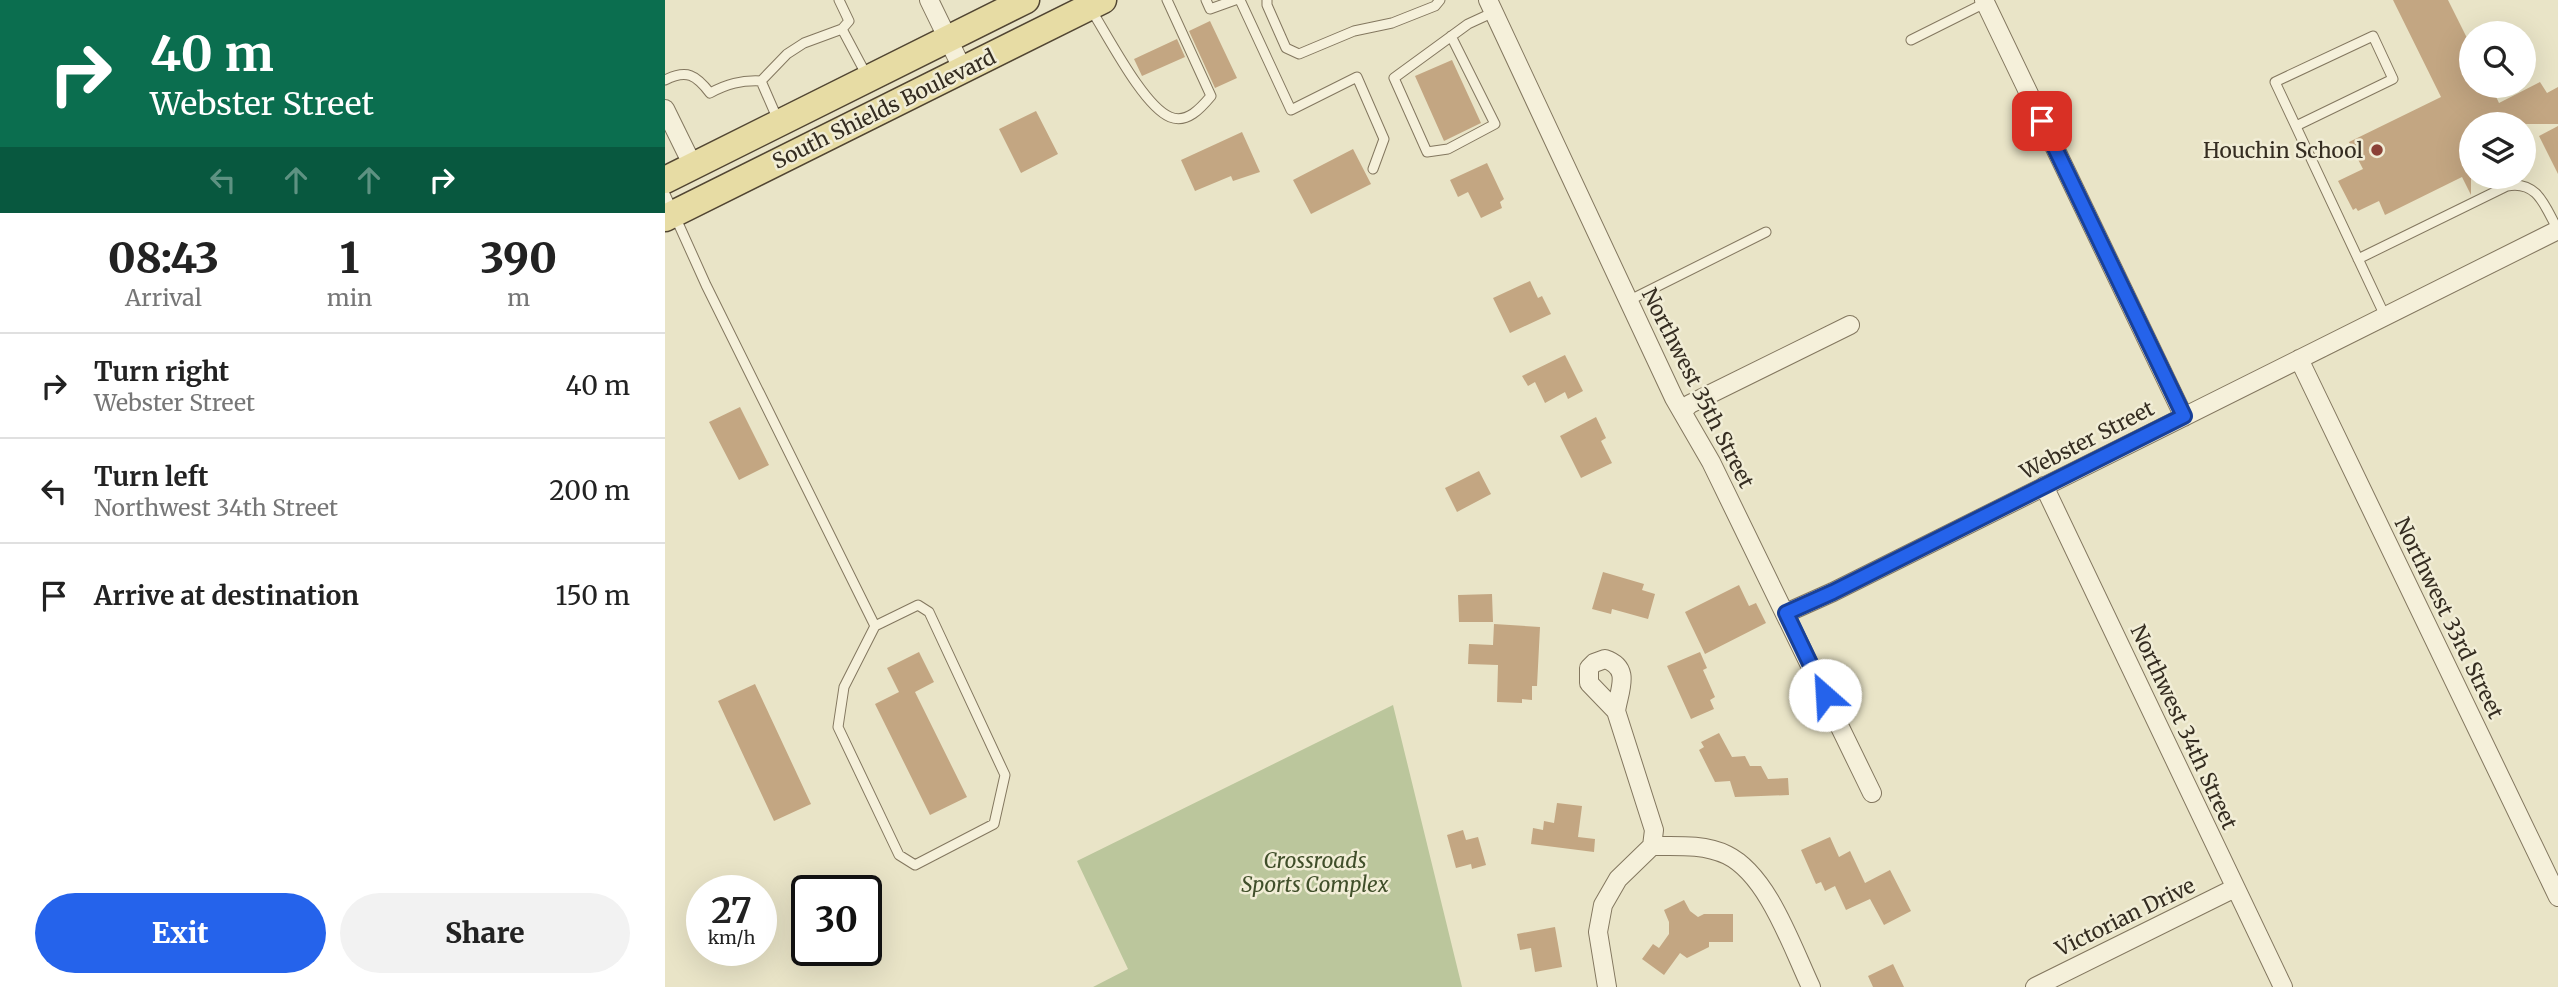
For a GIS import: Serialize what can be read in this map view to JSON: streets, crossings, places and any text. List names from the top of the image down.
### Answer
{
  "streets": {
    "main road": ["South Shields Boulevard"],
    "street": [
      "Northwest 35th Street",
      "Webster Street",
      "Northwest 33rd Street",
      "Northwest 34th Street",
      "Victorian Drive"
    ]
  },
  "crossings": [
    ["Northwest 35th Street", "Webster Street"],
    ["Webster Street", "Northwest 33rd Street"],
    ["Webster Street", "Northwest 34th Street"],
    ["Northwest 34th Street", "Victorian Drive"]
  ],
  "parks": ["Crossroads Sports Complex"],
  "places": ["Houchin School"],
  "page": {
    "turn": ["40 m", "Webster Street"],
    "eta": [
      "08:43",
      "Arrival",
      "1",
      "min",
      "390",
      "m"
    ],
    "list": [
      {
        "name": "Turn right",
        "note": "Webster Street",
        "value": "40 m"
      },
      {
        "name": "Turn left",
        "note": "Northwest 34th Street",
        "value": "200 m"
      },
      {
        "name": "Arrive at destination",
        "value": "150 m"
      }
    ],
    "speed": "27 km/h",
    "limit": "30",
    "buttons": ["Exit", "Share"]
  }
}
